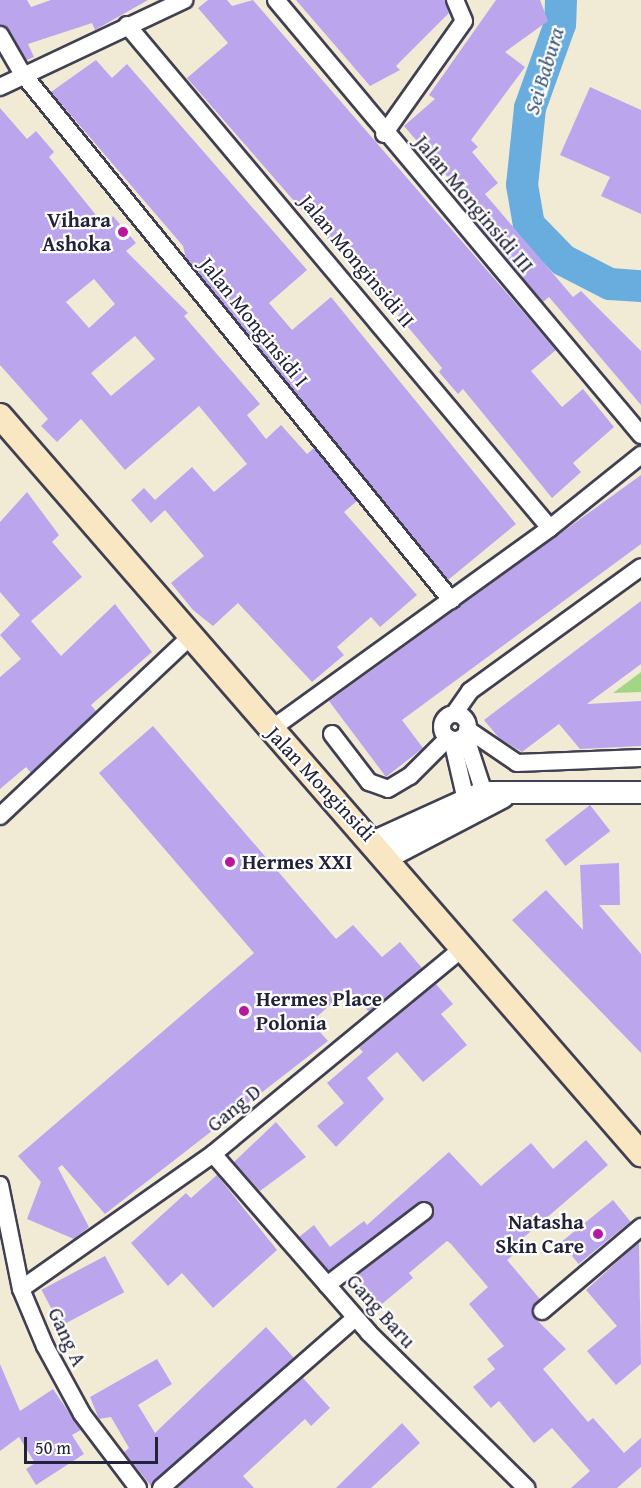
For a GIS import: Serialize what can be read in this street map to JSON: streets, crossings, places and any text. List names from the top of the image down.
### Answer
{
  "streets": {
    "main road": ["Jalan Monginsidi"],
    "street": [
      "Jalan Monginsidi III",
      "Jalan Monginsidi II",
      "Jalan Monginsidi I",
      "Gang D",
      "Gang Baru",
      "Gang A"
    ]
  },
  "crossings": [
    ["Jalan Monginsidi", "Gang D"],
    ["Gang D", "Gang Baru"],
    ["Gang D", "Gang A"]
  ],
  "water": ["Sei Babura"],
  "places": [
    "Vihara Ashoka",
    "Hermes XXI",
    "Hermes Place Polonia",
    "Natasha Skin Care"
  ],
  "scale_bar": "50 m"
}
